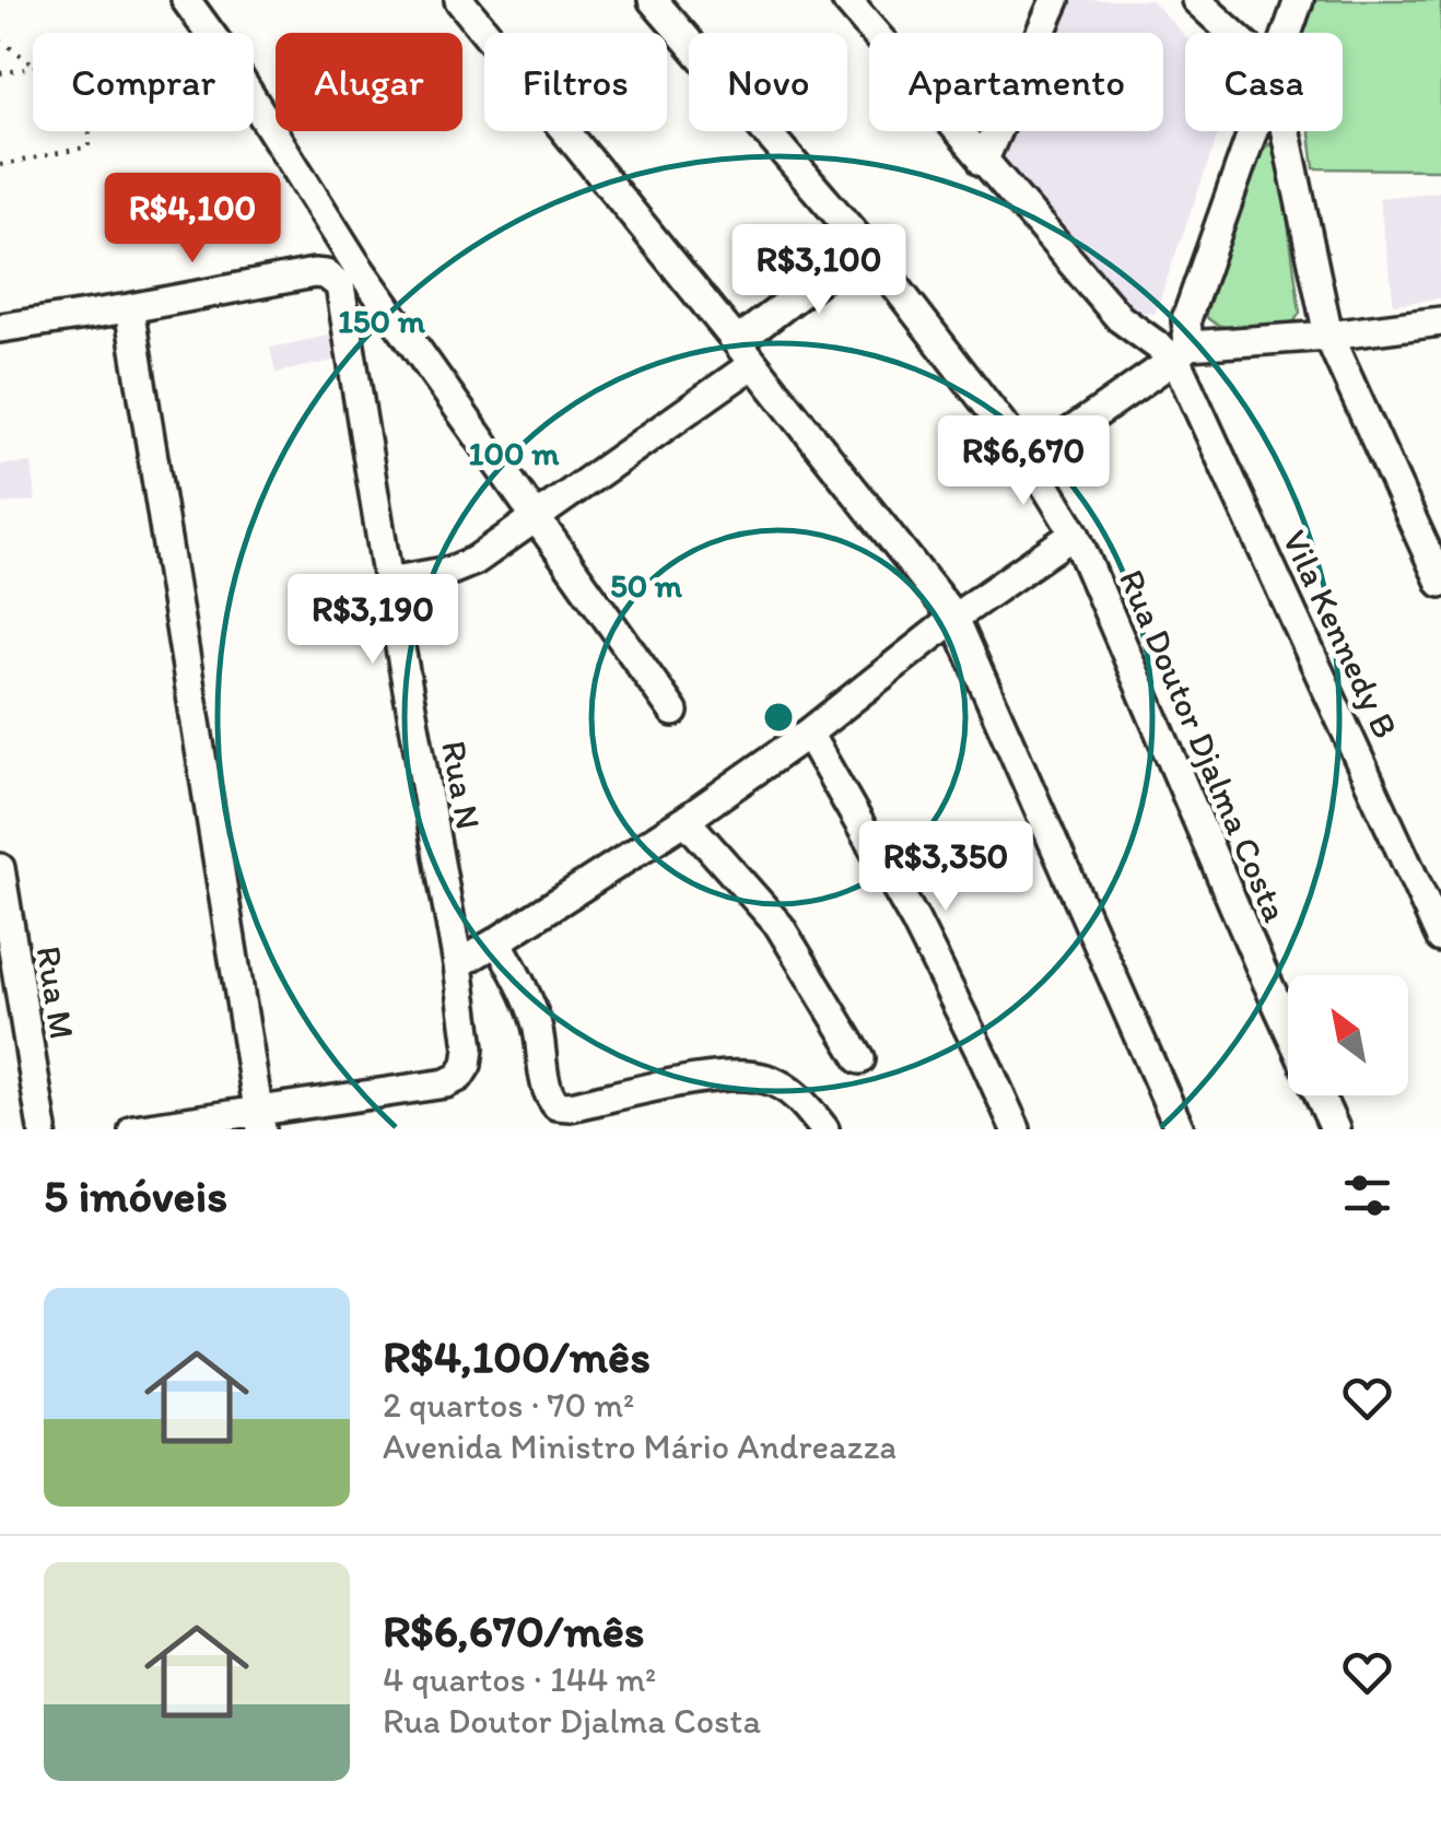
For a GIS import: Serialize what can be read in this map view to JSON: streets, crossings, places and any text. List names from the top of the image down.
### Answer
{
  "streets": {
    "street": [
      "Vila Kennedy B",
      "Rua Doutor Djalma Costa",
      "Rua N",
      "Rua M"
    ]
  },
  "north": "top left",
  "page": {
    "chip": [
      "Comprar",
      "Alugar",
      "Filtros",
      "Novo",
      "Apartamento",
      "Casa"
    ],
    "price": [
      "R$4,100",
      "R$3,100",
      "R$6,670",
      "R$3,190",
      "R$3,350"
    ],
    "heading": "5 imóveis",
    "list": [
      {
        "name": "R$4,100/mês",
        "note": "2 quartos · 70 m² · Avenida Ministro Mário Andreazza"
      },
      {
        "name": "R$6,670/mês",
        "note": "4 quartos · 144 m² · Rua Doutor Djalma Costa"
      }
    ]
  },
  "rings": ["150 m", "100 m", "50 m"]
}
